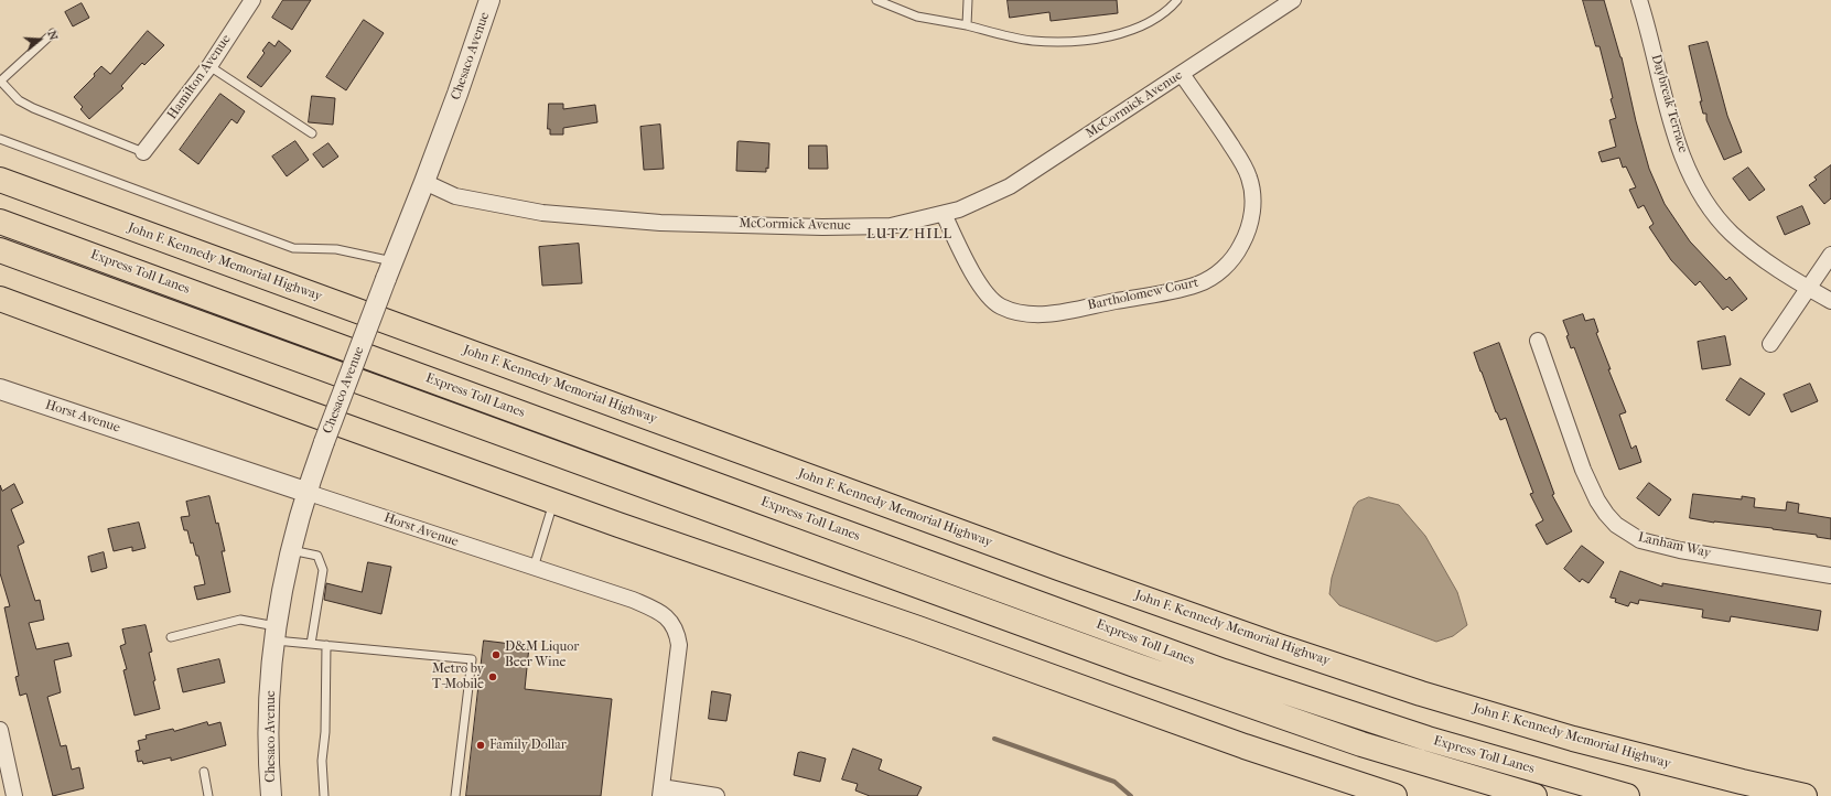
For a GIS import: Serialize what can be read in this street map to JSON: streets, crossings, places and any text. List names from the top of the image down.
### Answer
{
  "streets": {
    "highway": ["John F. Kennedy Memorial Highway", "Express Toll Lanes"],
    "street": [
      "Chesaco Avenue",
      "Hamilton Avenue",
      "Daybreak Terrace",
      "McCormick Avenue",
      "Bartholomew Court",
      "Horst Avenue",
      "Lanham Way"
    ]
  },
  "crossings": [
    ["Chesaco Avenue", "McCormick Avenue"],
    ["Chesaco Avenue", "Horst Avenue"],
    ["McCormick Avenue", "Bartholomew Court"]
  ],
  "districts": ["LUTZ HILL"],
  "places": ["D&M Liquor Beer Wine", "Metro by T-Mobile", "Family Dollar"],
  "north": "right"
}
